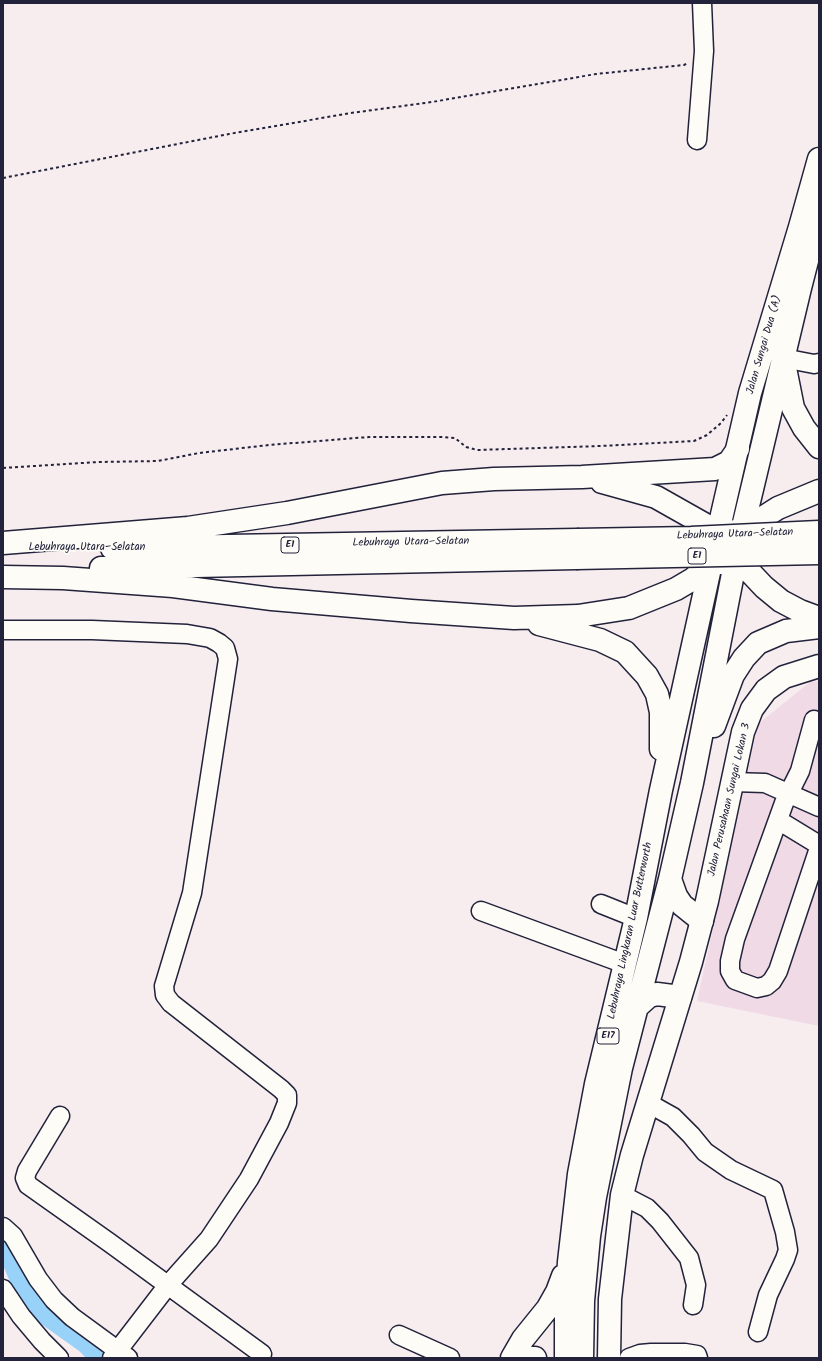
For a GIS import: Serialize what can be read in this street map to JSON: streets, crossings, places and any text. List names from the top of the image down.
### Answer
{
  "streets": {
    "main road": [
      "Jalan Sungai Dua (A)",
      "Lebuhraya Utara–Selatan",
      "E1",
      "Jalan Perusahaan Sungai Lokan 3",
      "Lebuhraya Lingkaran Luar Butterworth",
      "E17"
    ]
  },
  "crossings": [
    ["Jalan Sungai Dua (A)", "Lebuhraya Lingkaran Luar Butterworth"]
  ]
}
